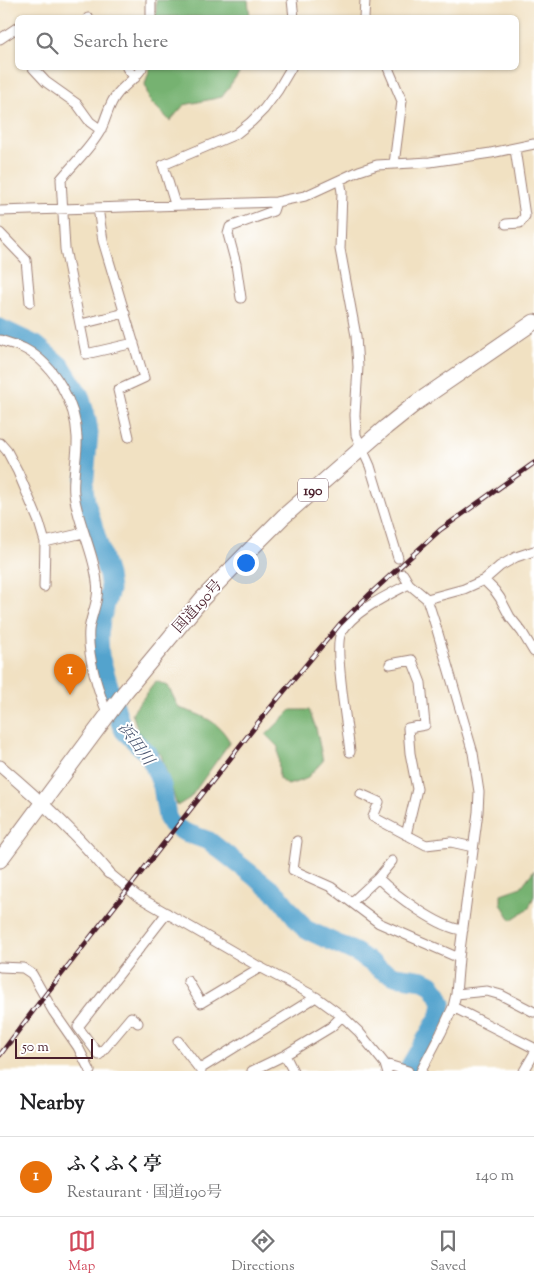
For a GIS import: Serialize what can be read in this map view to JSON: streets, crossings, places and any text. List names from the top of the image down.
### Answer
{
  "streets": {
    "highway": ["190", "国道190号"]
  },
  "water": ["浜田川"],
  "scale_bar": "50 m",
  "page": {
    "search": "Search here",
    "pins": "1",
    "scale": "50 m",
    "heading": "Nearby",
    "list": [
      {
        "mark": "1",
        "name": "ふくふく亭",
        "note": "Restaurant · 国道190号",
        "value": "140 m"
      }
    ],
    "nav": ["Map", "Directions", "Saved"]
  }
}
